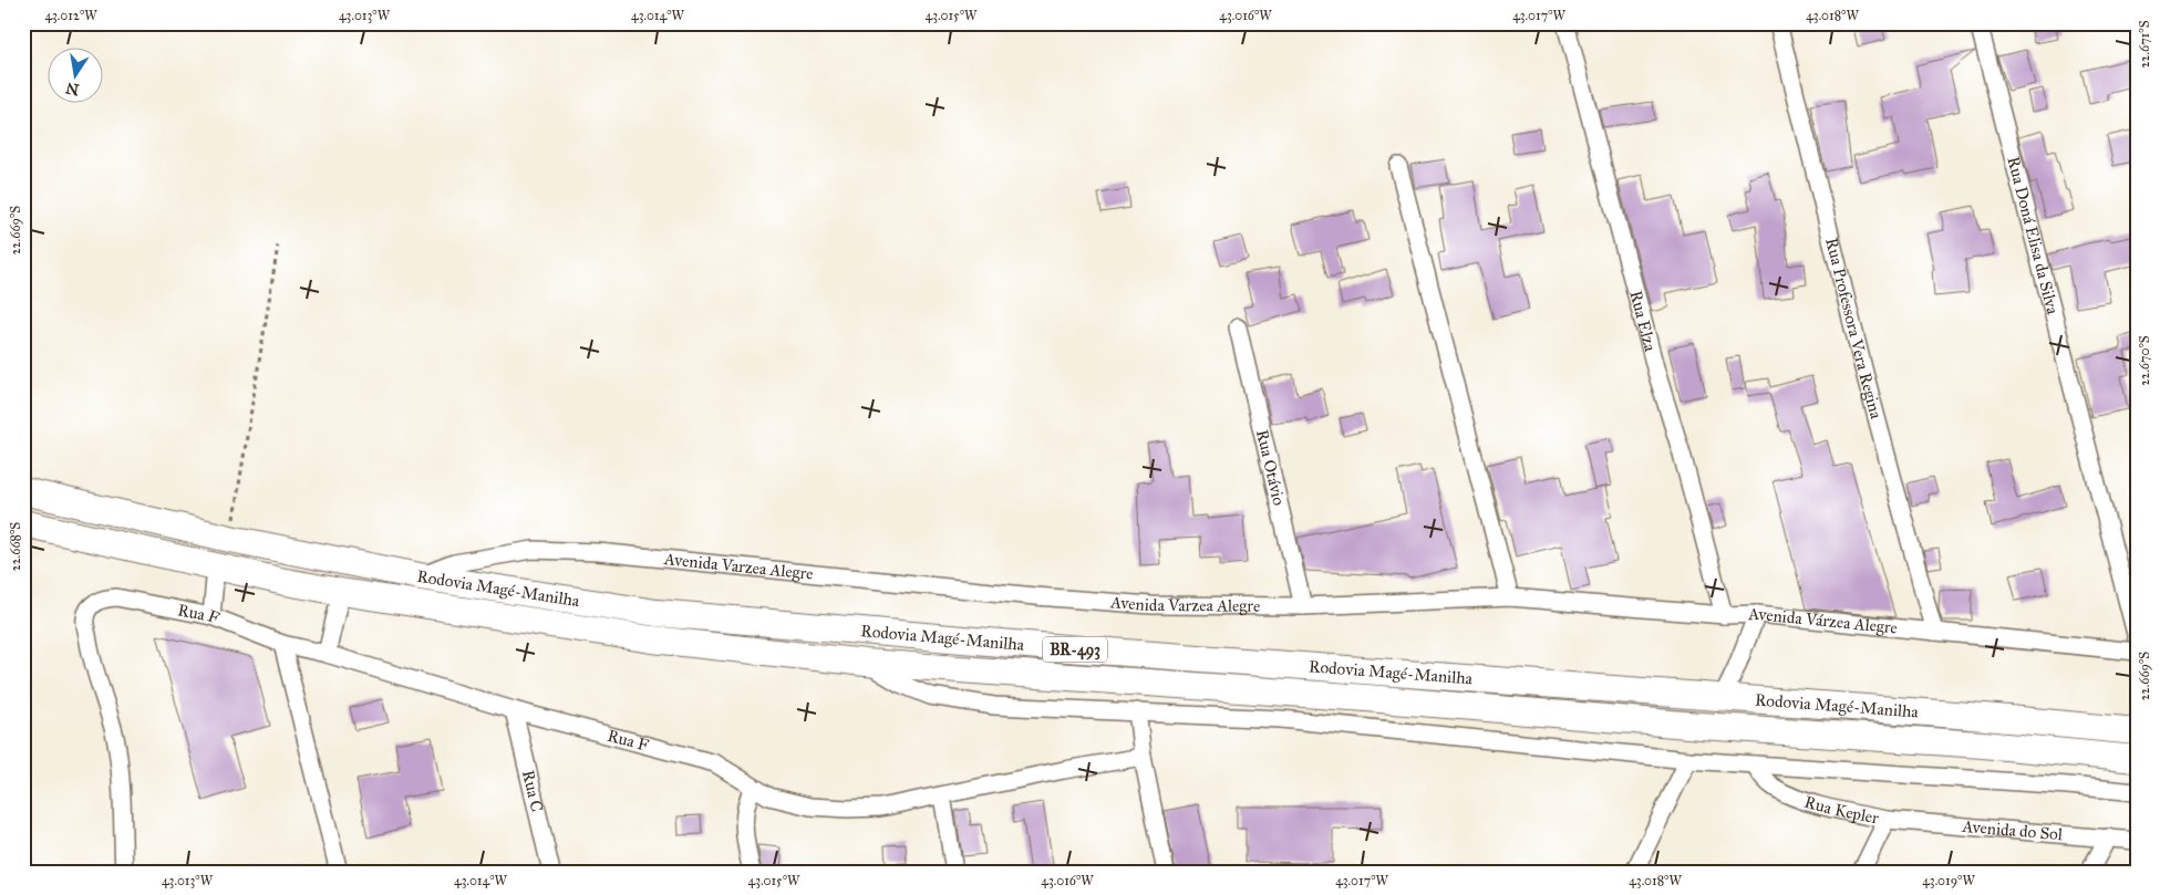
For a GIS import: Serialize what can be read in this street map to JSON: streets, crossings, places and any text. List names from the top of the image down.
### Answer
{
  "streets": {
    "highway": ["Rodovia Magé-Manilha", "BR-493"],
    "street": [
      "Rua Doná Elisa da Silva",
      "Rua Elza",
      "Rua Professora Vera Regina",
      "Rua Otávio",
      "Avenida Varzea Alegre",
      "Rua F",
      "Avenida Várzea Alegre",
      "Rua C",
      "Rua Kepler",
      "Avenida do Sol"
    ]
  },
  "crossings": [
    ["Rua Elza", "Avenida Várzea Alegre"],
    ["Rua Professora Vera Regina", "Avenida Várzea Alegre"],
    ["Rua Otávio", "Avenida Varzea Alegre"],
    ["Avenida Varzea Alegre", "Rodovia Magé-Manilha"],
    ["Avenida Varzea Alegre", "Avenida Várzea Alegre"],
    ["Rua F", "Rua C"],
    ["Rua Kepler", "Avenida do Sol"]
  ],
  "north": "bottom",
  "coordinates": [
    "43.012°W",
    "43.013°W",
    "43.014°W",
    "43.015°W",
    "43.016°W",
    "43.017°W",
    "43.018°W",
    "22.671°S",
    "22.669°S",
    "22.670°S",
    "22.668°S",
    "43.019°W"
  ]
}
